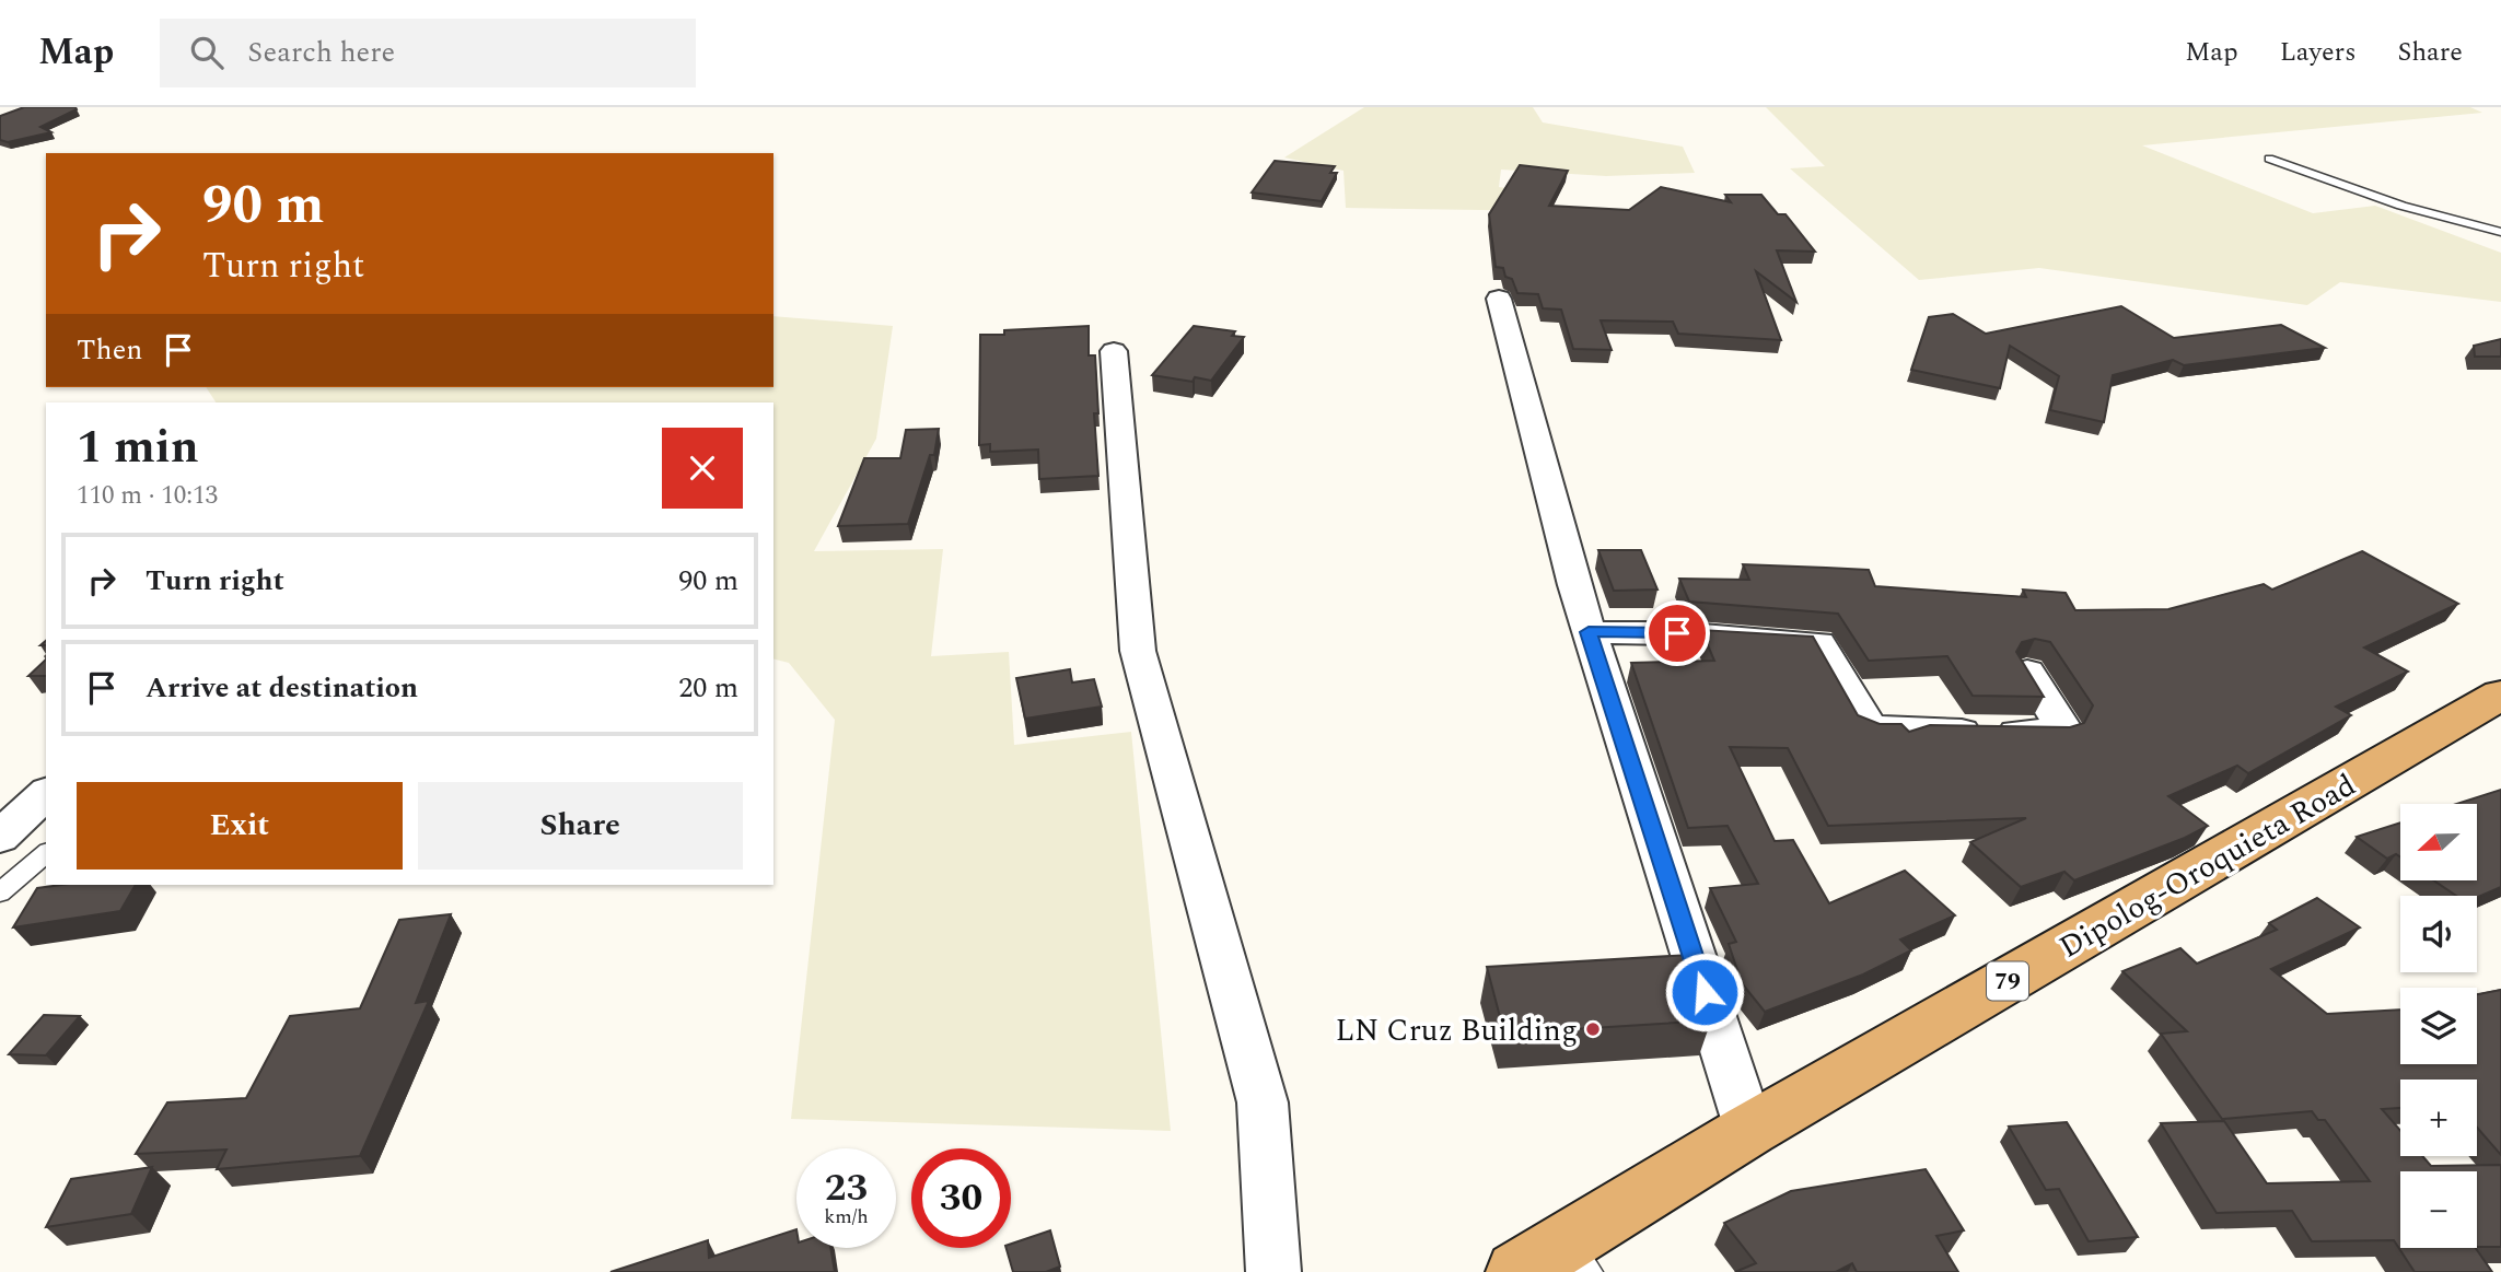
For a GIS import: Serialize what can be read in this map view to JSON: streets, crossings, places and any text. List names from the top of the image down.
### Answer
{
  "streets": {
    "highway": ["Dipolog-Oroquieta Road", "79"]
  },
  "places": ["LN Cruz Building"],
  "north": "left",
  "page": {
    "header": "Map",
    "search": "Search here",
    "nav": ["Map", "Layers", "Share"],
    "turn": ["90 m", "Turn right"],
    "then": "Then",
    "heading": ["1 min", "110 m · 10:13"],
    "list": [
      {
        "name": "Turn right",
        "value": "90 m"
      },
      {
        "name": "Arrive at destination",
        "value": "20 m"
      }
    ],
    "buttons": ["Exit", "Share"],
    "map_buttons": ["+", "−"],
    "speed": "23 km/h",
    "limit": "30"
  }
}
